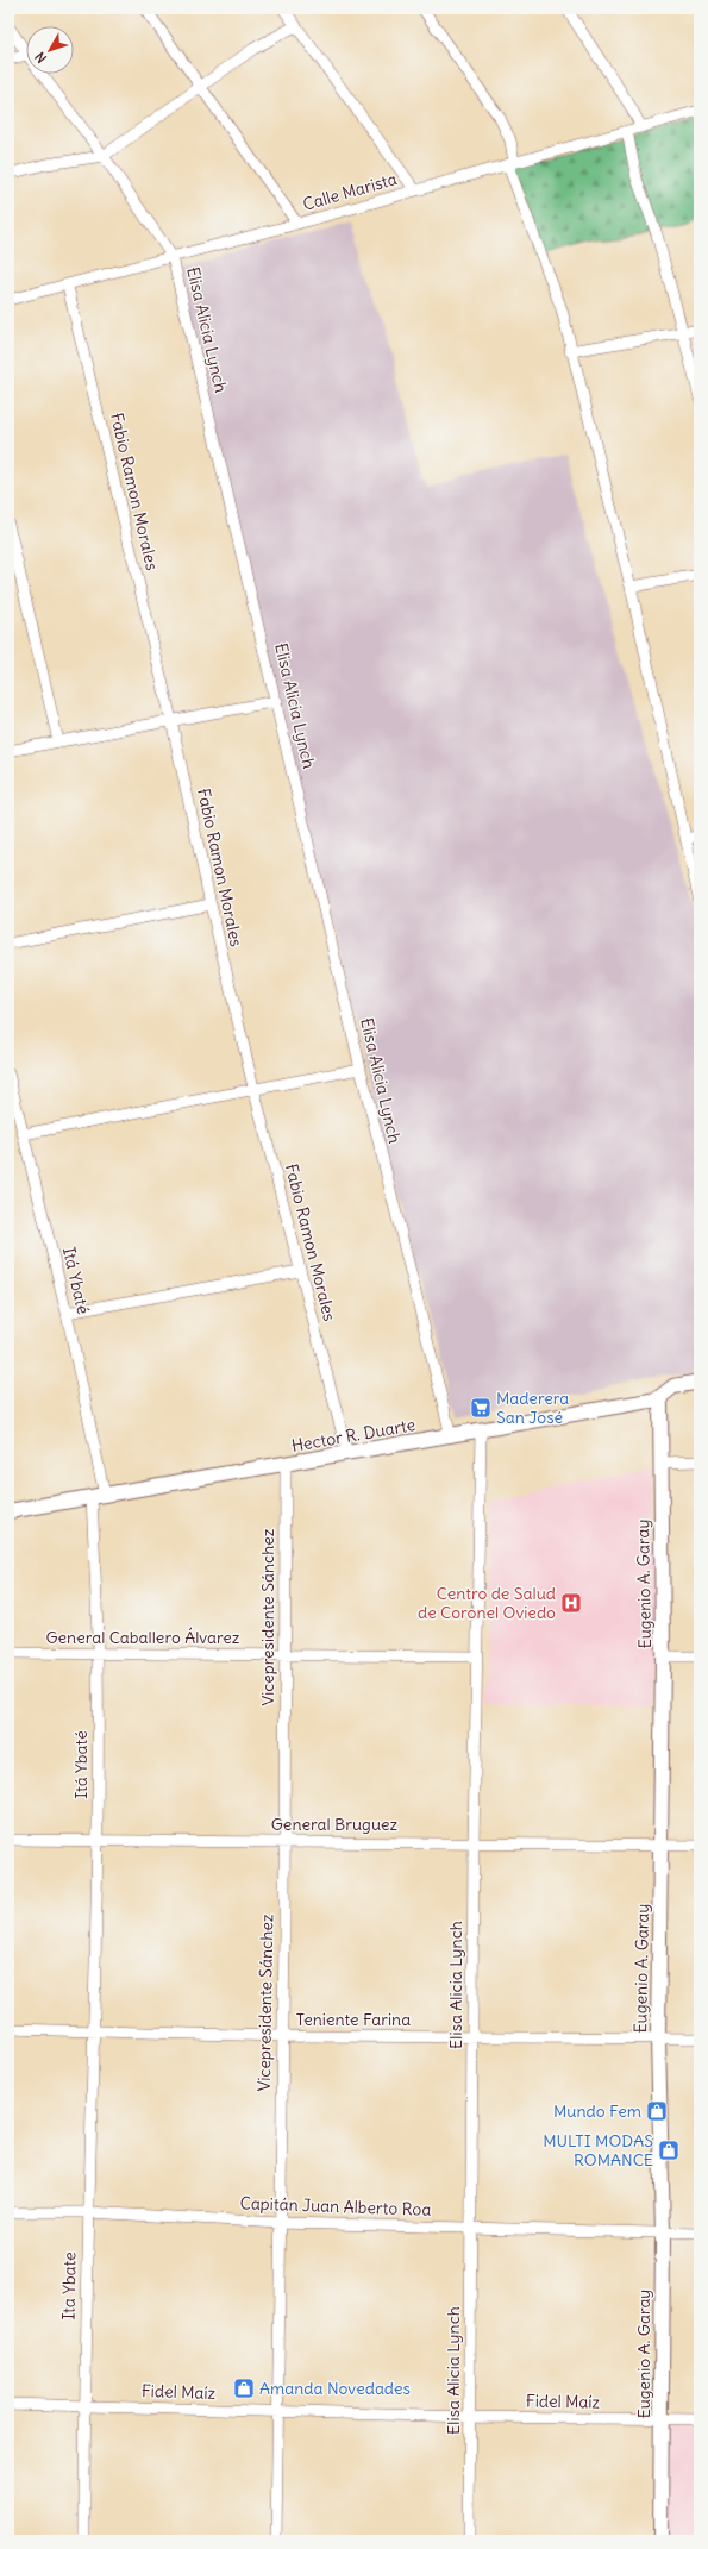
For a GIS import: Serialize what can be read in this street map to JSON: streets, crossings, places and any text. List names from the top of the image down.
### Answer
{
  "streets": {
    "street": [
      "Calle Marista",
      "Elisa Alicia Lynch",
      "Fabio Ramon Morales",
      "Itá Ybaté",
      "Hector R. Duarte",
      "Eugenio A. Garay",
      "Vicepresidente Sánchez",
      "General Caballero Álvarez",
      "General Bruguez",
      "Teniente Farina",
      "Capitán Juan Alberto Roa",
      "Ita Ybate",
      "Fidel Maíz"
    ]
  },
  "crossings": [
    ["Calle Marista", "Elisa Alicia Lynch"],
    ["Calle Marista", "Fabio Ramon Morales"],
    ["Elisa Alicia Lynch", "Hector R. Duarte"],
    ["Elisa Alicia Lynch", "General Caballero Álvarez"],
    ["Elisa Alicia Lynch", "General Bruguez"],
    ["Elisa Alicia Lynch", "Teniente Farina"],
    ["Elisa Alicia Lynch", "Capitán Juan Alberto Roa"],
    ["Elisa Alicia Lynch", "Fidel Maíz"],
    ["Fabio Ramon Morales", "Hector R. Duarte"],
    ["Itá Ybaté", "Hector R. Duarte"],
    ["Itá Ybaté", "General Caballero Álvarez"],
    ["Itá Ybaté", "General Bruguez"],
    ["Itá Ybaté", "Teniente Farina"],
    ["Itá Ybaté", "Ita Ybate"],
    ["Hector R. Duarte", "Eugenio A. Garay"],
    ["Hector R. Duarte", "Vicepresidente Sánchez"],
    ["Eugenio A. Garay", "General Bruguez"],
    ["Eugenio A. Garay", "Teniente Farina"],
    ["Eugenio A. Garay", "Capitán Juan Alberto Roa"],
    ["Eugenio A. Garay", "Fidel Maíz"],
    ["Vicepresidente Sánchez", "General Caballero Álvarez"],
    ["Vicepresidente Sánchez", "General Bruguez"],
    ["Vicepresidente Sánchez", "Teniente Farina"],
    ["Vicepresidente Sánchez", "Capitán Juan Alberto Roa"],
    ["Vicepresidente Sánchez", "Fidel Maíz"],
    ["Teniente Farina", "Ita Ybate"],
    ["Capitán Juan Alberto Roa", "Ita Ybate"],
    ["Ita Ybate", "Fidel Maíz"]
  ],
  "places": {
    "supermarket": ["Maderera San José"],
    "hospital": ["Centro de Salud de Coronel Oviedo"],
    "shop": ["Mundo Fem", "MULTI MODAS ROMANCE", "Amanda Novedades"]
  },
  "north": "bottom left"
}
